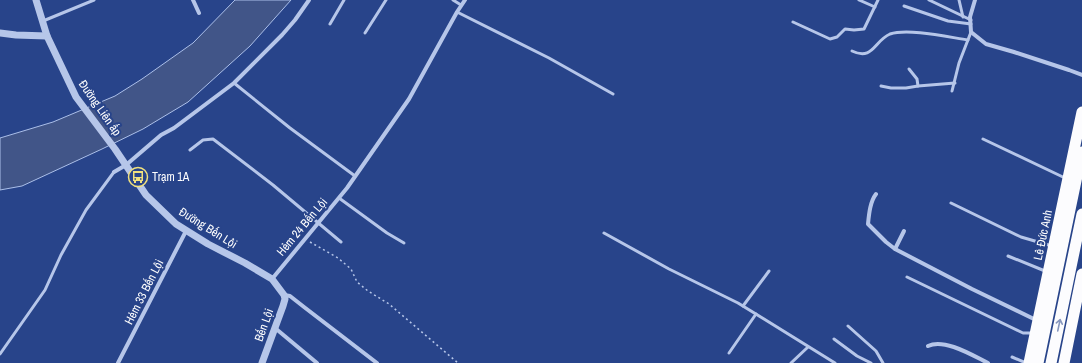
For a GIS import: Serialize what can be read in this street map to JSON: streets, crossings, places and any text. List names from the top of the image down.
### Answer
{
  "streets": {
    "highway": ["Lê Đức Anh"],
    "street": [
      "Đường Liên ấp",
      "Hẻm 24 Bến Lội",
      "Đường Bến Lội",
      "Hẻm 33 Bến Lội",
      "Bến Lội"
    ]
  },
  "crossings": [
    ["Đường Liên ấp", "Đường Bến Lội"],
    ["Hẻm 24 Bến Lội", "Đường Bến Lội"],
    ["Đường Bến Lội", "Hẻm 33 Bến Lội"],
    ["Đường Bến Lội", "Bến Lội"]
  ],
  "places": {
    "bus stop": ["Trạm 1A"]
  }
}
